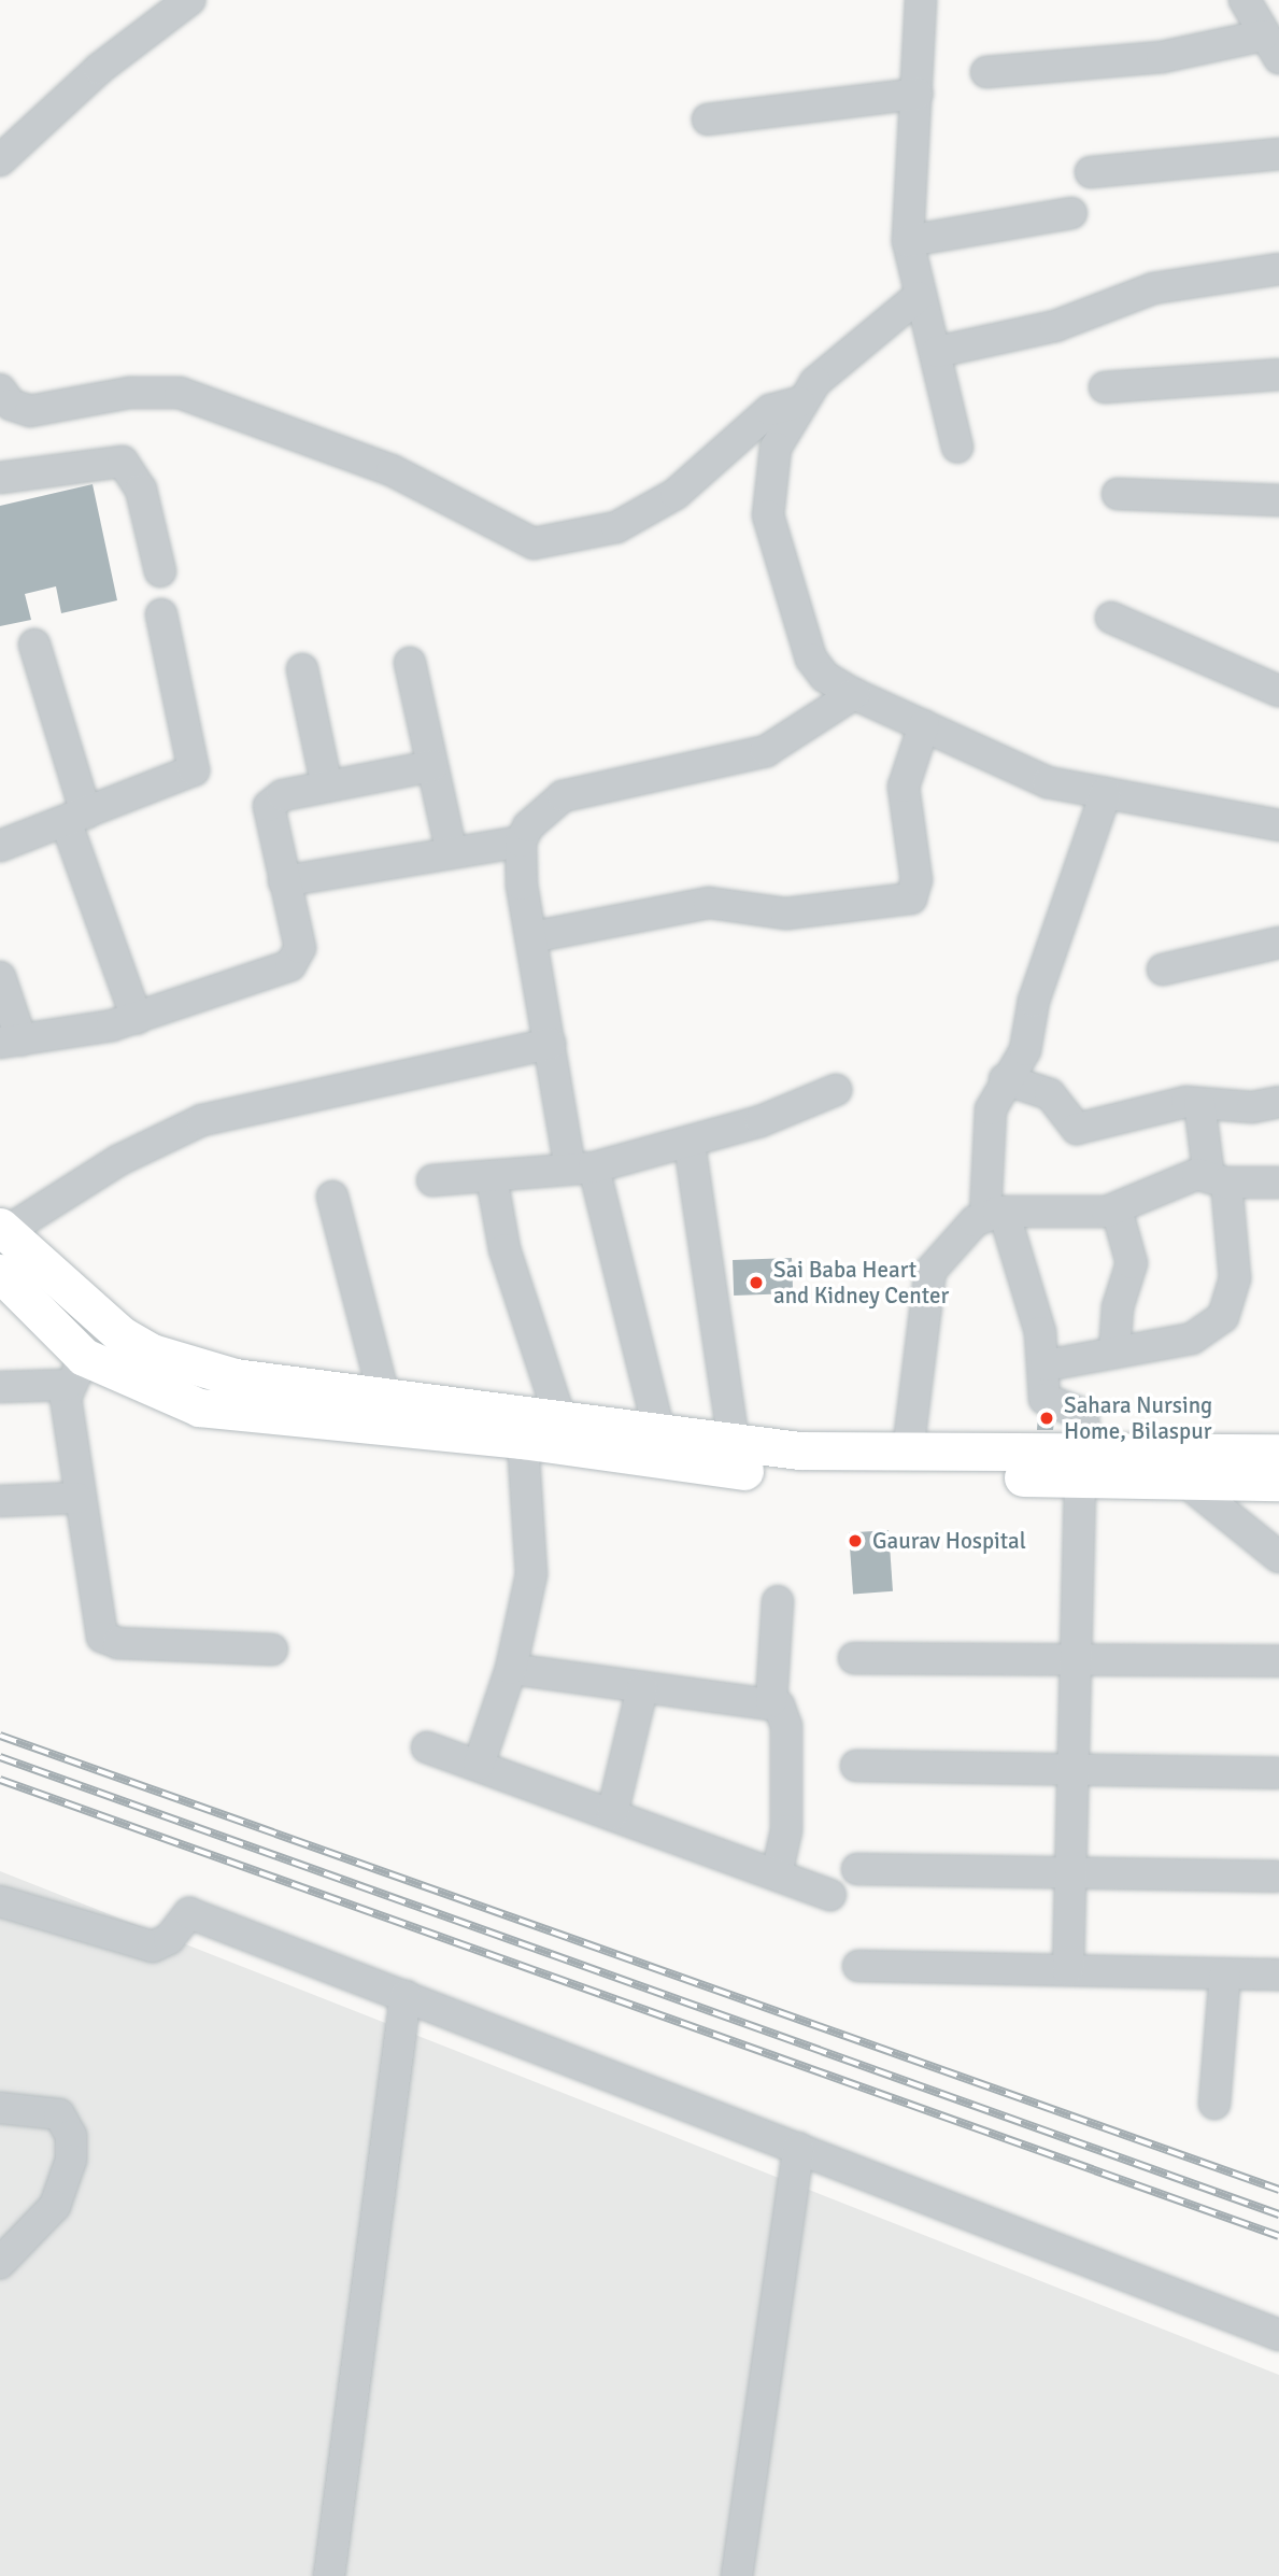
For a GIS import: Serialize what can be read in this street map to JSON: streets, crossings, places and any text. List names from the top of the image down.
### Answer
{
  "places": ["Sai Baba Heart and Kidney Center", "Sahara Nursing Home, Bilaspur", "Gaurav Hospital"]
}
